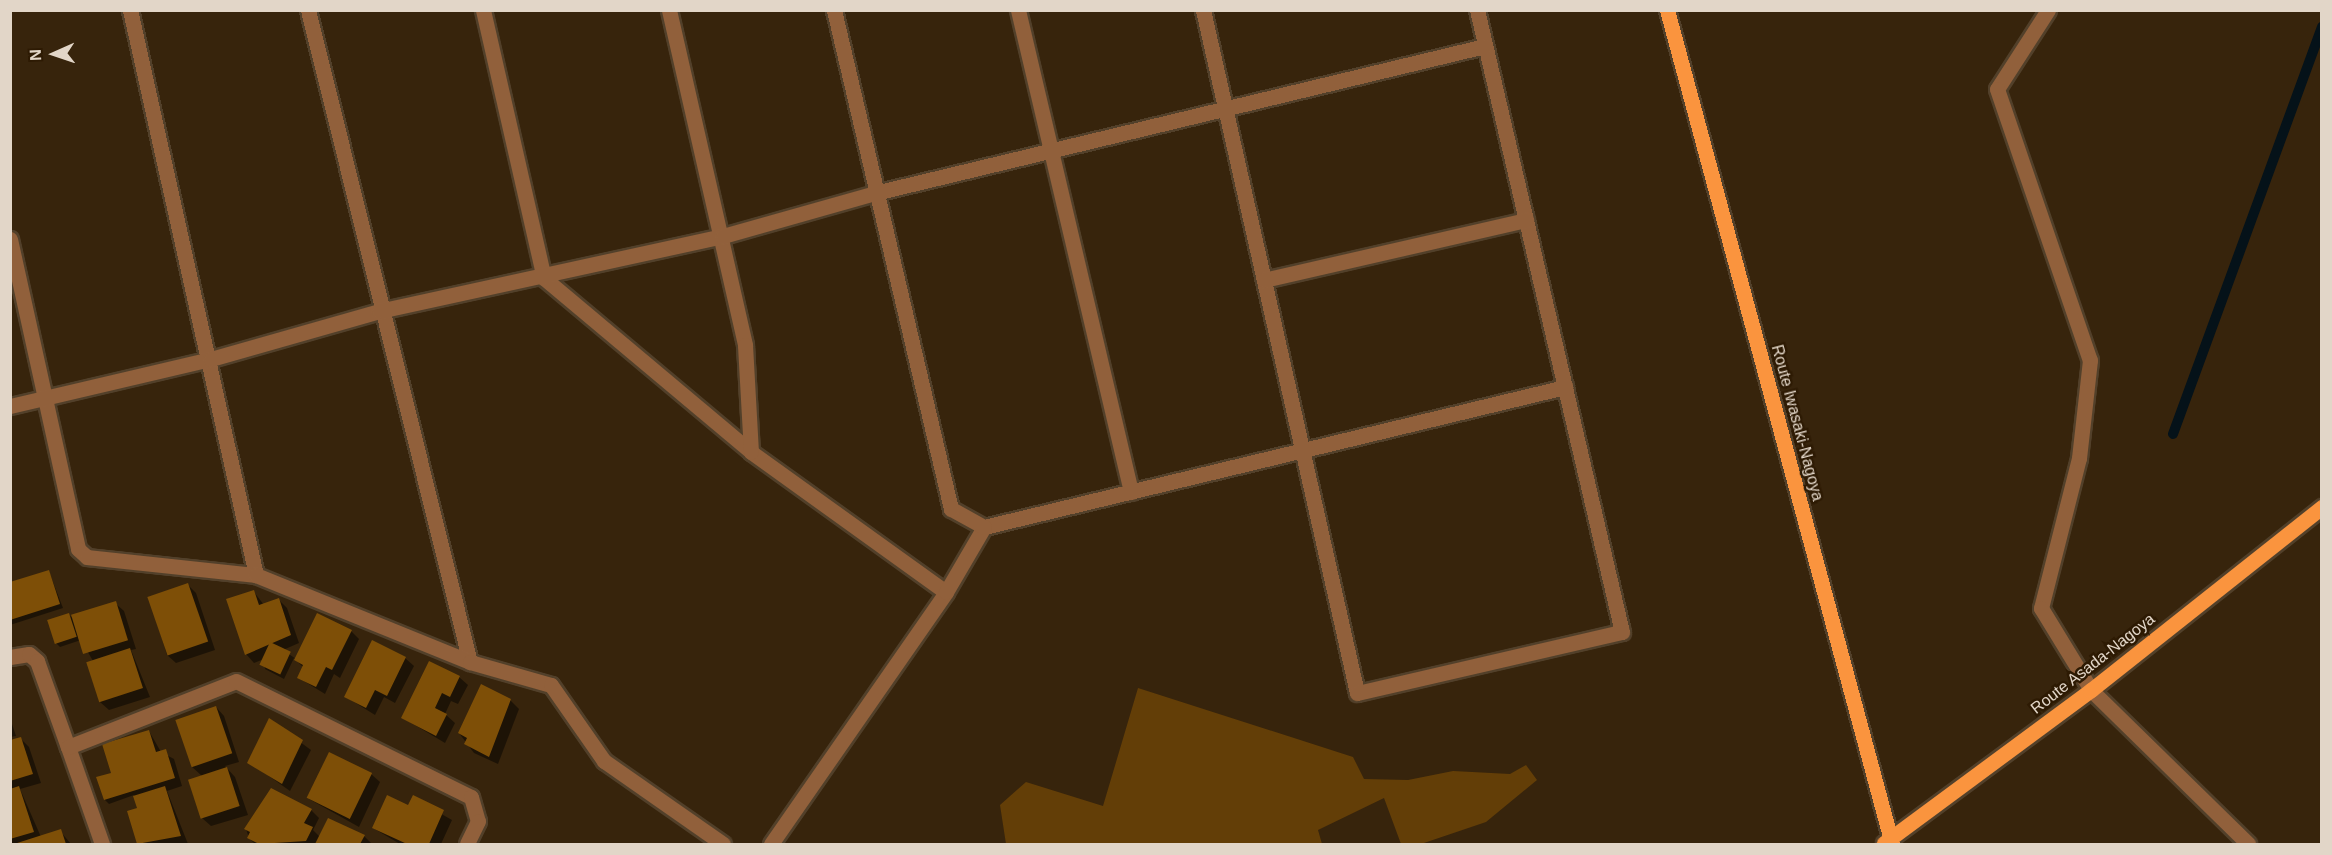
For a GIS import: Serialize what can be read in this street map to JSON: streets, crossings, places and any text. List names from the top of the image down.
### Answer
{
  "streets": {
    "main road": ["Route Iwasaki-Nagoya", "Route Asada-Nagoya"]
  },
  "crossings": [
    ["Route Iwasaki-Nagoya", "Route Asada-Nagoya"]
  ],
  "north": "left"
}
